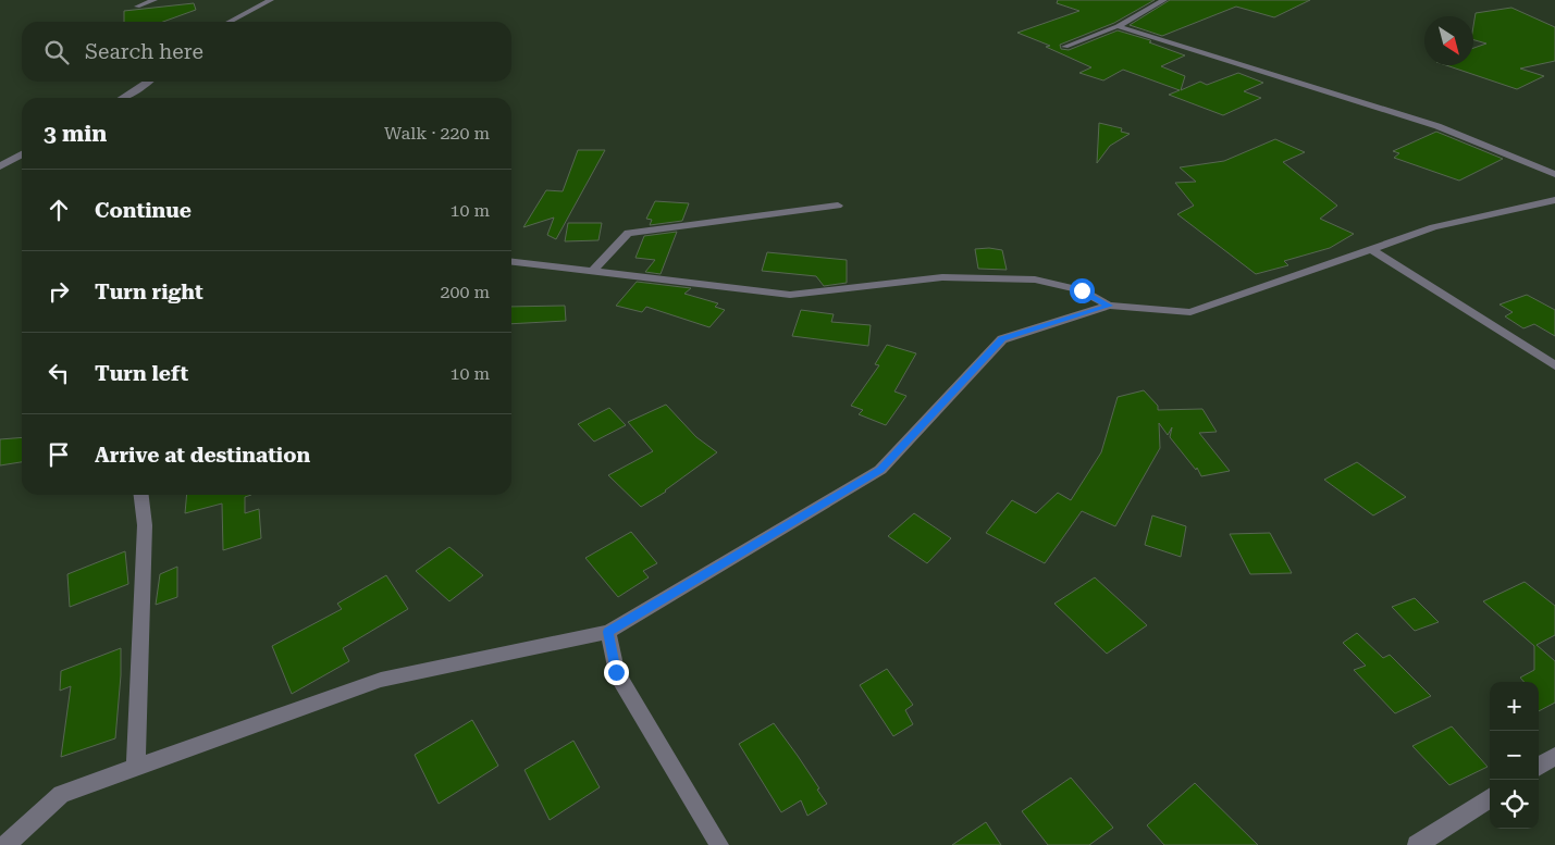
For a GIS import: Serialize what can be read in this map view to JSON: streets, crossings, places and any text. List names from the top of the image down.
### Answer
{
  "north": "bottom right",
  "page": {
    "search": "Search here",
    "heading": ["3 min", "Walk · 220 m"],
    "list": [
      ["Continue", "10 m"],
      ["Turn right", "200 m"],
      ["Turn left", "10 m"],
      "Arrive at destination"
    ],
    "map_buttons": ["+", "−"]
  }
}
